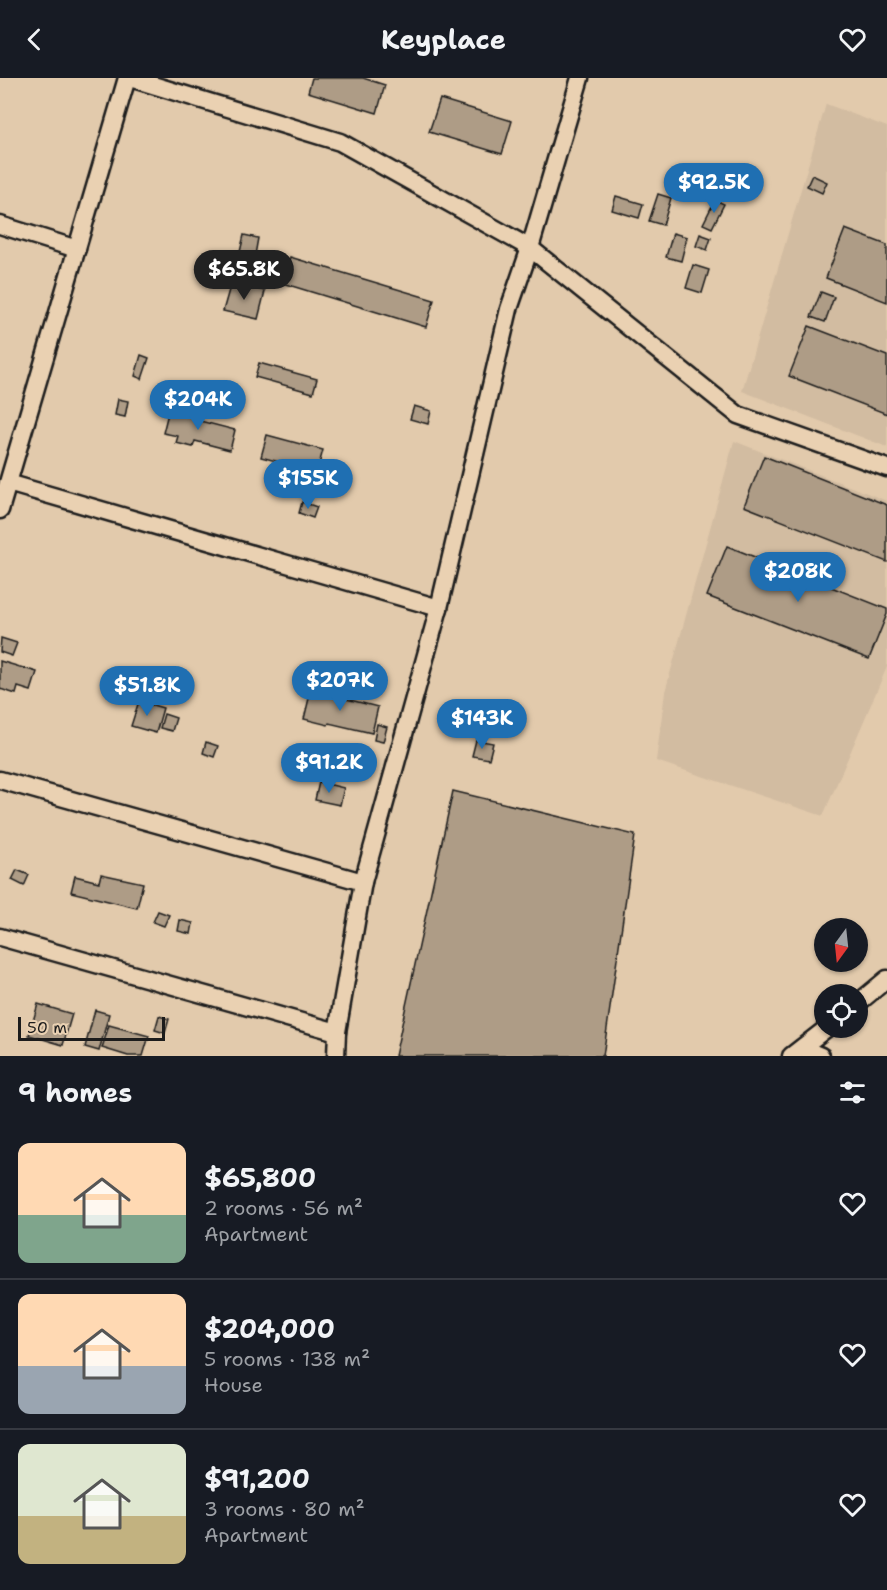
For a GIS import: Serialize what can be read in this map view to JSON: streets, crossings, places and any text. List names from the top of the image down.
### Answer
{
  "scale_bar": "50 m",
  "north": "bottom",
  "page": {
    "header": "Keyplace",
    "price": [
      "$92.5K",
      "$65.8K",
      "$204K",
      "$155K",
      "$208K",
      "$207K",
      "$51.8K",
      "$143K",
      "$91.2K"
    ],
    "scale": "50 m",
    "heading": "9 homes",
    "list": [
      {
        "name": "$65,800",
        "note": "2 rooms · 56 m² · Apartment"
      },
      {
        "name": "$204,000",
        "note": "5 rooms · 138 m² · House"
      },
      {
        "name": "$91,200",
        "note": "3 rooms · 80 m² · Apartment"
      }
    ]
  }
}
